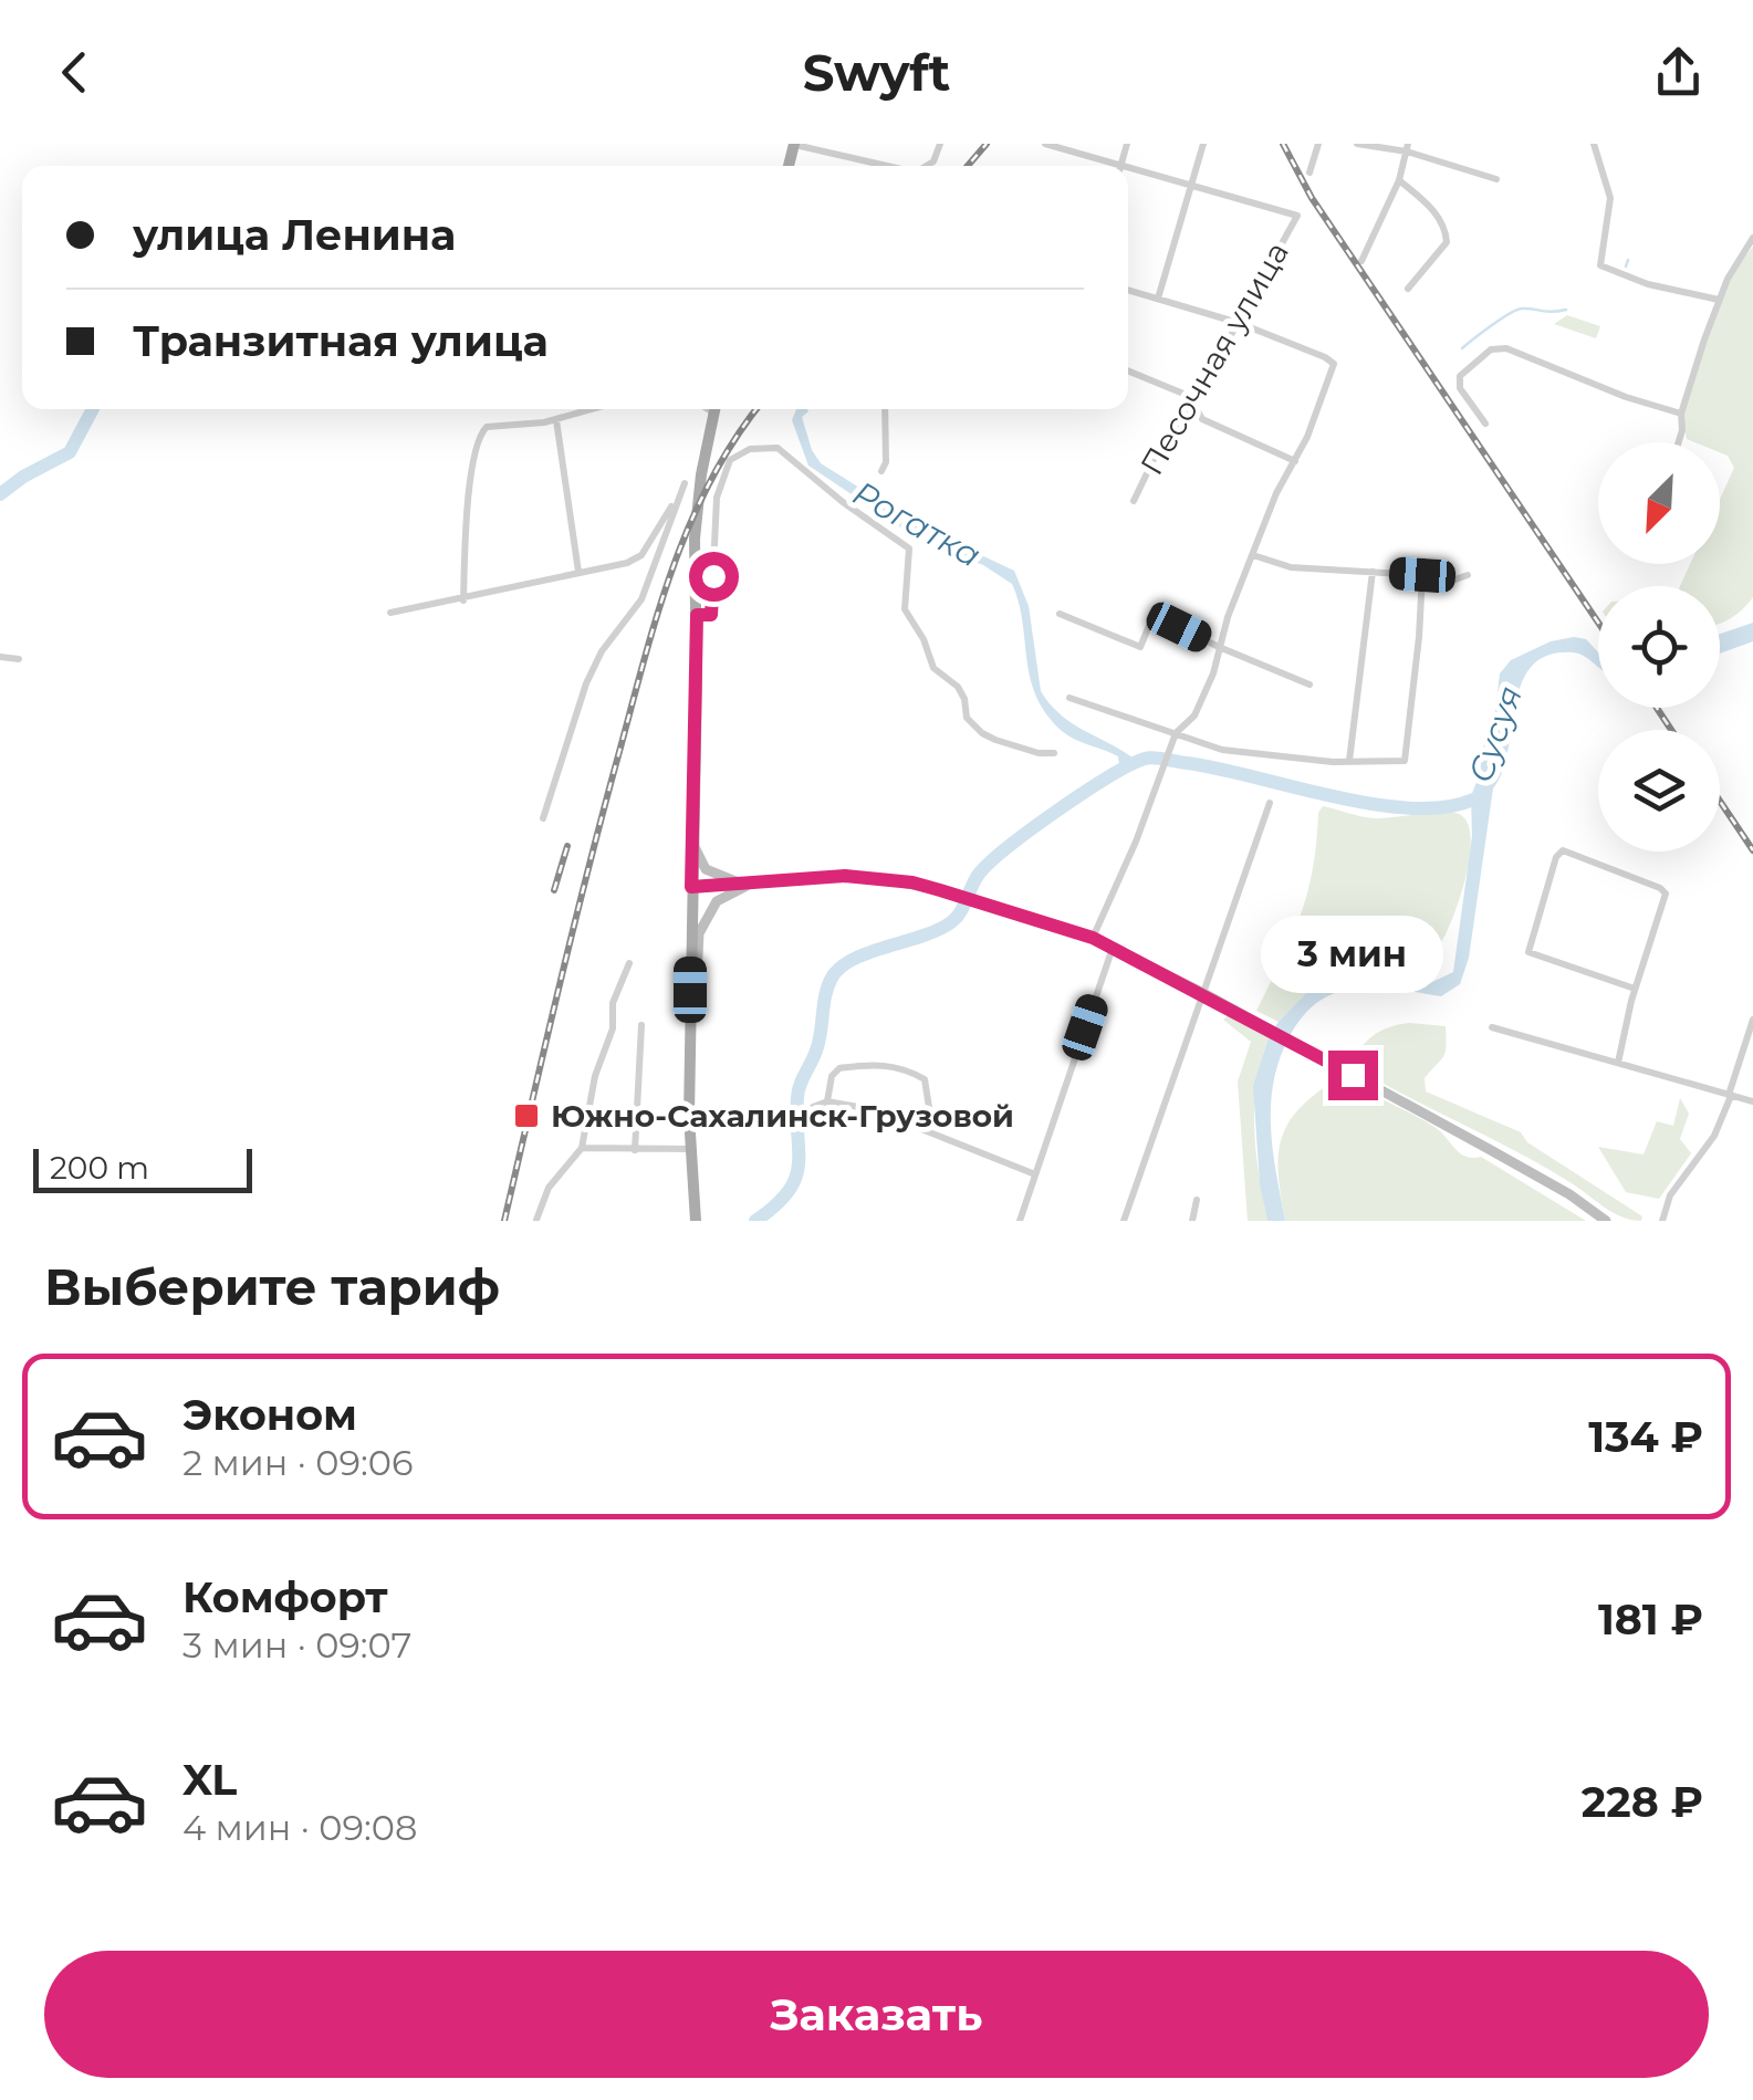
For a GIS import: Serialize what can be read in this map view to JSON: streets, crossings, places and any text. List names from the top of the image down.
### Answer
{
  "streets": {
    "street": ["Песочная улица"]
  },
  "water": ["Рогатка", "Сусуя"],
  "places": {
    "transit": ["Южно-Сахалинск-Грузовой"]
  },
  "scale_bar": "200 m",
  "north": "bottom left",
  "page": {
    "header": "Swyft",
    "banner": ["улица Ленина", "Транзитная улица"],
    "bubble": "3 мин",
    "scale": "200 m",
    "heading": "Выберите тариф",
    "list": [
      {
        "name": "Эконом",
        "note": "2 мин · 09:06",
        "value": "134 ₽"
      },
      {
        "name": "Комфорт",
        "note": "3 мин · 09:07",
        "value": "181 ₽"
      },
      {
        "name": "XL",
        "note": "4 мин · 09:08",
        "value": "228 ₽"
      }
    ],
    "buttons": "Заказать"
  }
}
